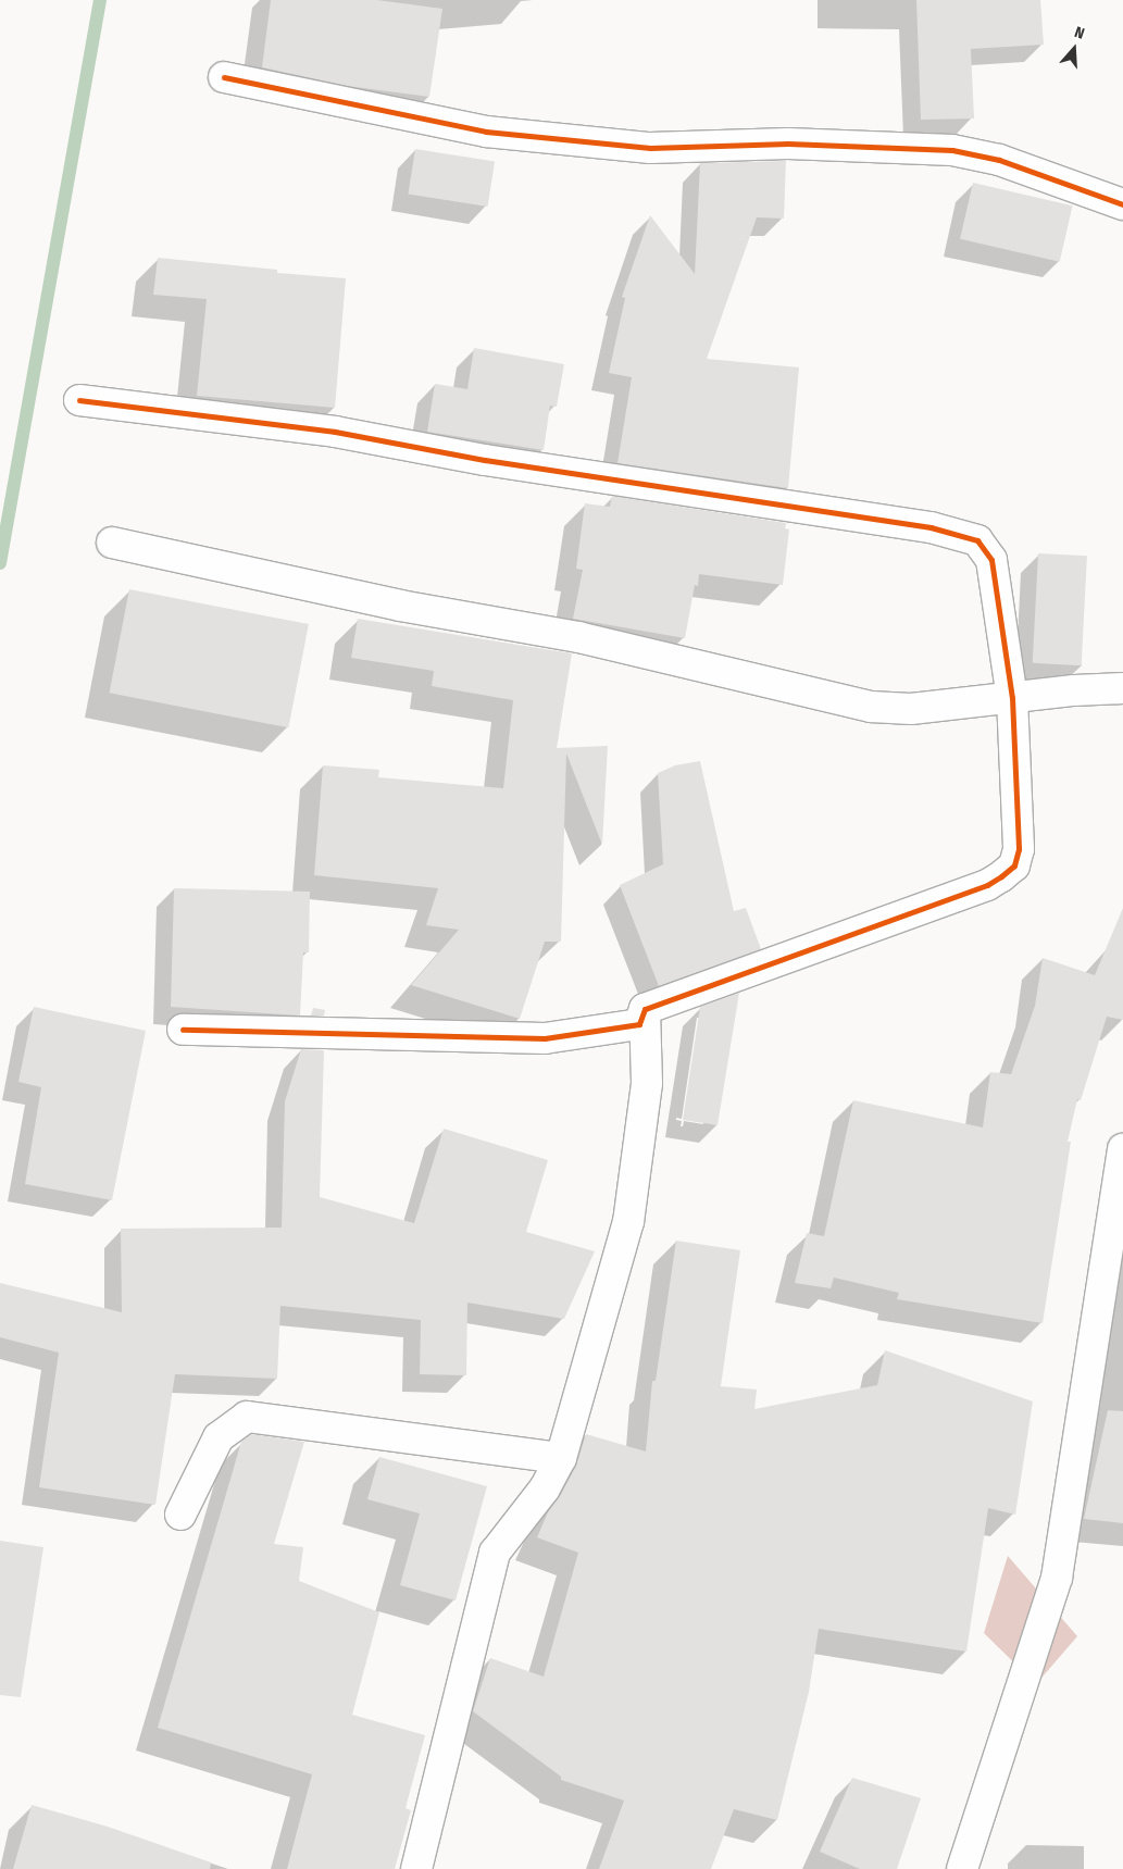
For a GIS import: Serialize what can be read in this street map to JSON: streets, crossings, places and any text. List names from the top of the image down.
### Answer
{
  "north": "top"
}
